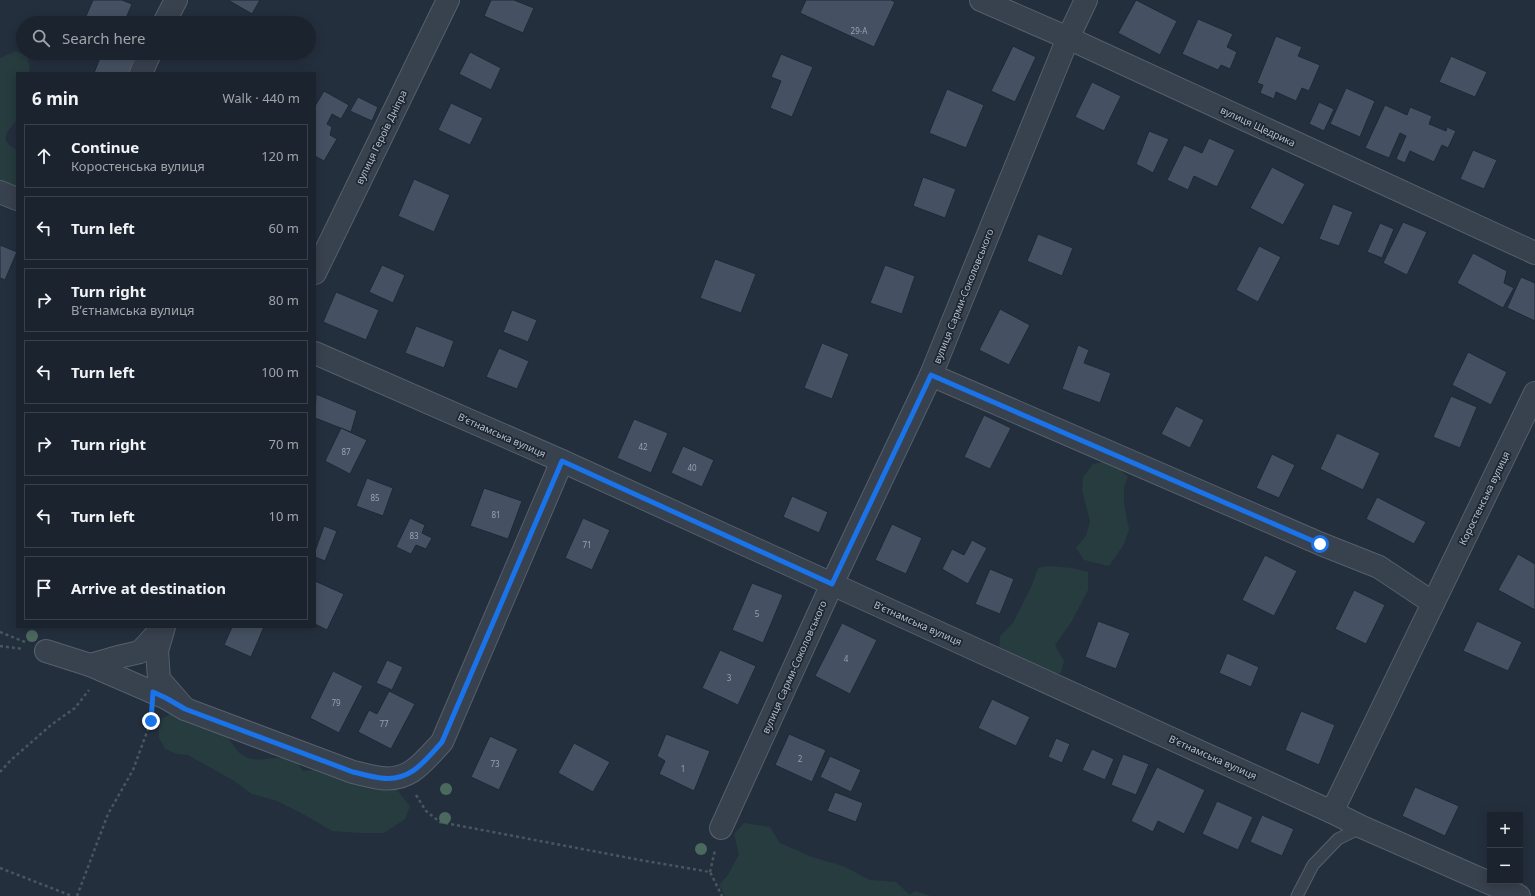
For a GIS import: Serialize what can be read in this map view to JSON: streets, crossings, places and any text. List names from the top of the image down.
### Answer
{
  "streets": {
    "street": [
      "вулиця Щедрика",
      "вулиця Героїв Дніпра",
      "вулиця Сарми-Соколовського",
      "Вʼєтнамська вулиця",
      "Коростенська вулиця"
    ]
  },
  "crossings": [
    ["вулиця Щедрика", "вулиця Сарми-Соколовського"],
    ["вулиця Сарми-Соколовського", "Вʼєтнамська вулиця"],
    ["Вʼєтнамська вулиця", "Коростенська вулиця"]
  ],
  "house_numbers": [
    "29-А",
    "42",
    "87",
    "40",
    "85",
    "81",
    "83",
    "71",
    "5",
    "4",
    "3",
    "79",
    "77",
    "2",
    "73",
    "1"
  ],
  "page": {
    "search": "Search here",
    "heading": ["6 min", "Walk · 440 m"],
    "list": [
      ["Continue", "Коростенська вулиця", "120 m"],
      ["Turn left", "60 m"],
      ["Turn right", "Вʼєтнамська вулиця", "80 m"],
      ["Turn left", "100 m"],
      ["Turn right", "70 m"],
      ["Turn left", "10 m"],
      "Arrive at destination"
    ],
    "map_buttons": ["+", "−"]
  }
}
